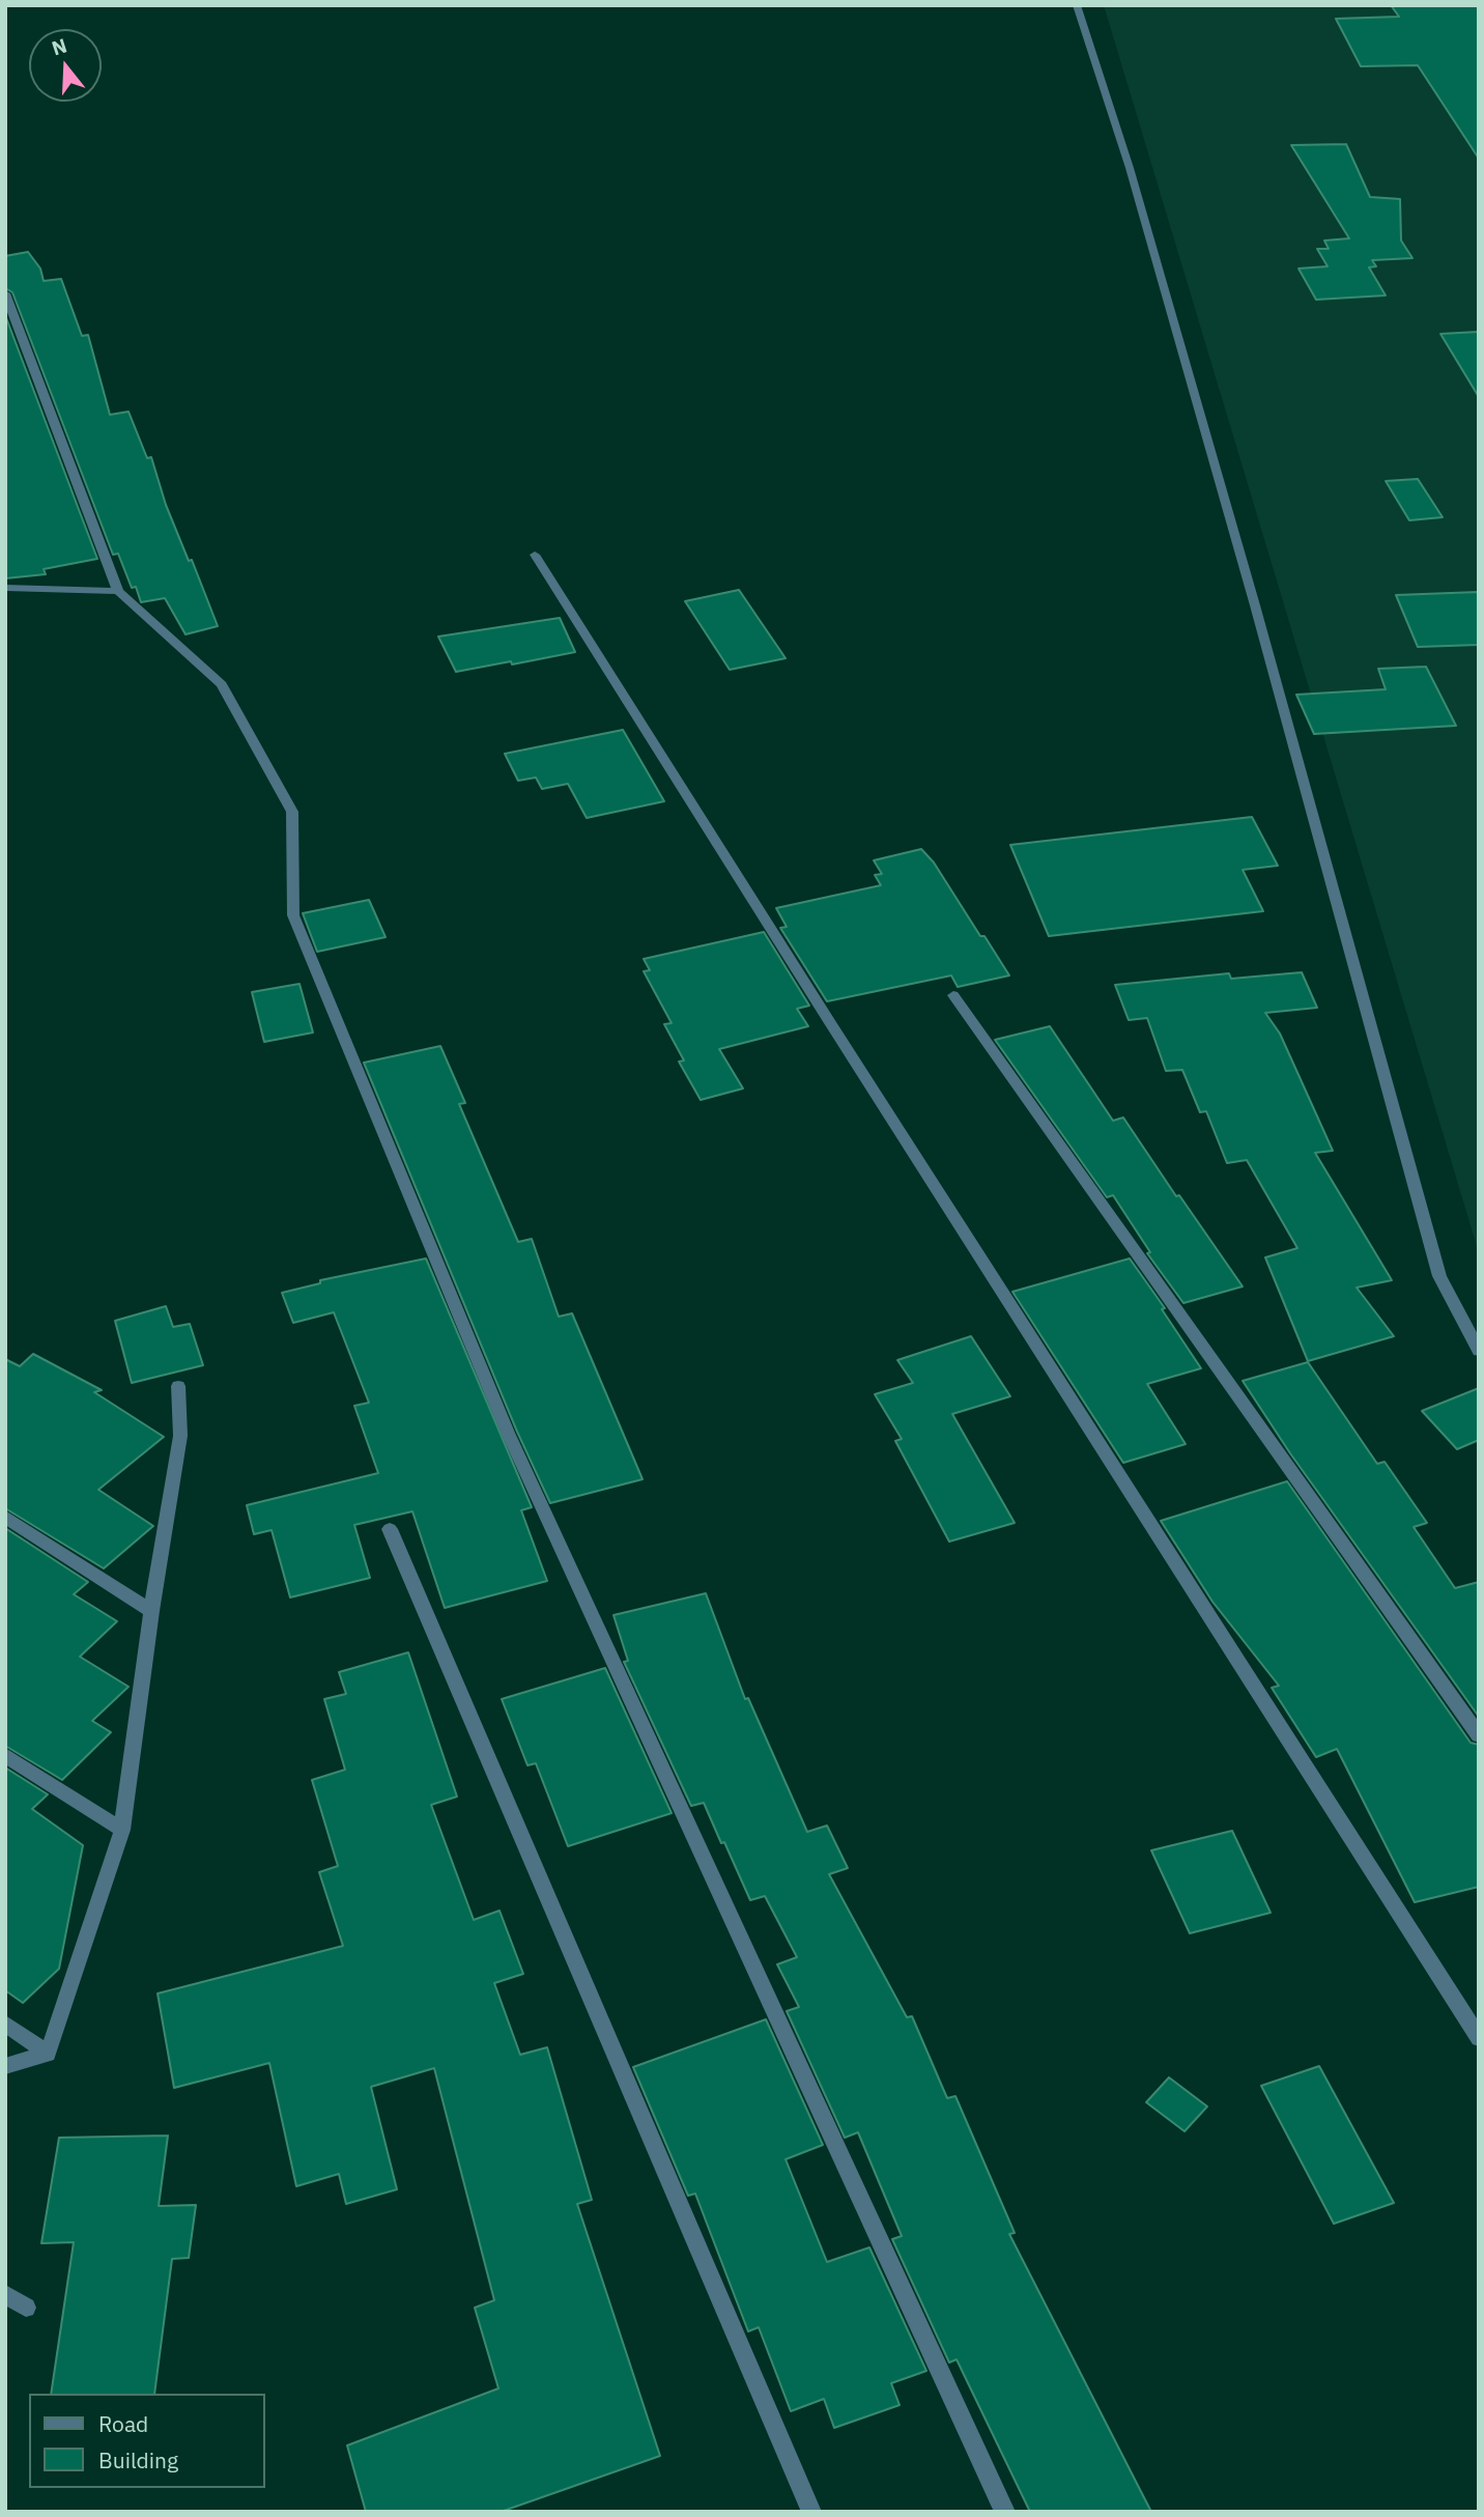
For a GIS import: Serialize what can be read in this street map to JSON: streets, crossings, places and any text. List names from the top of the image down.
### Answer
{
  "legend": ["Road", "Building"],
  "north": "top"
}
